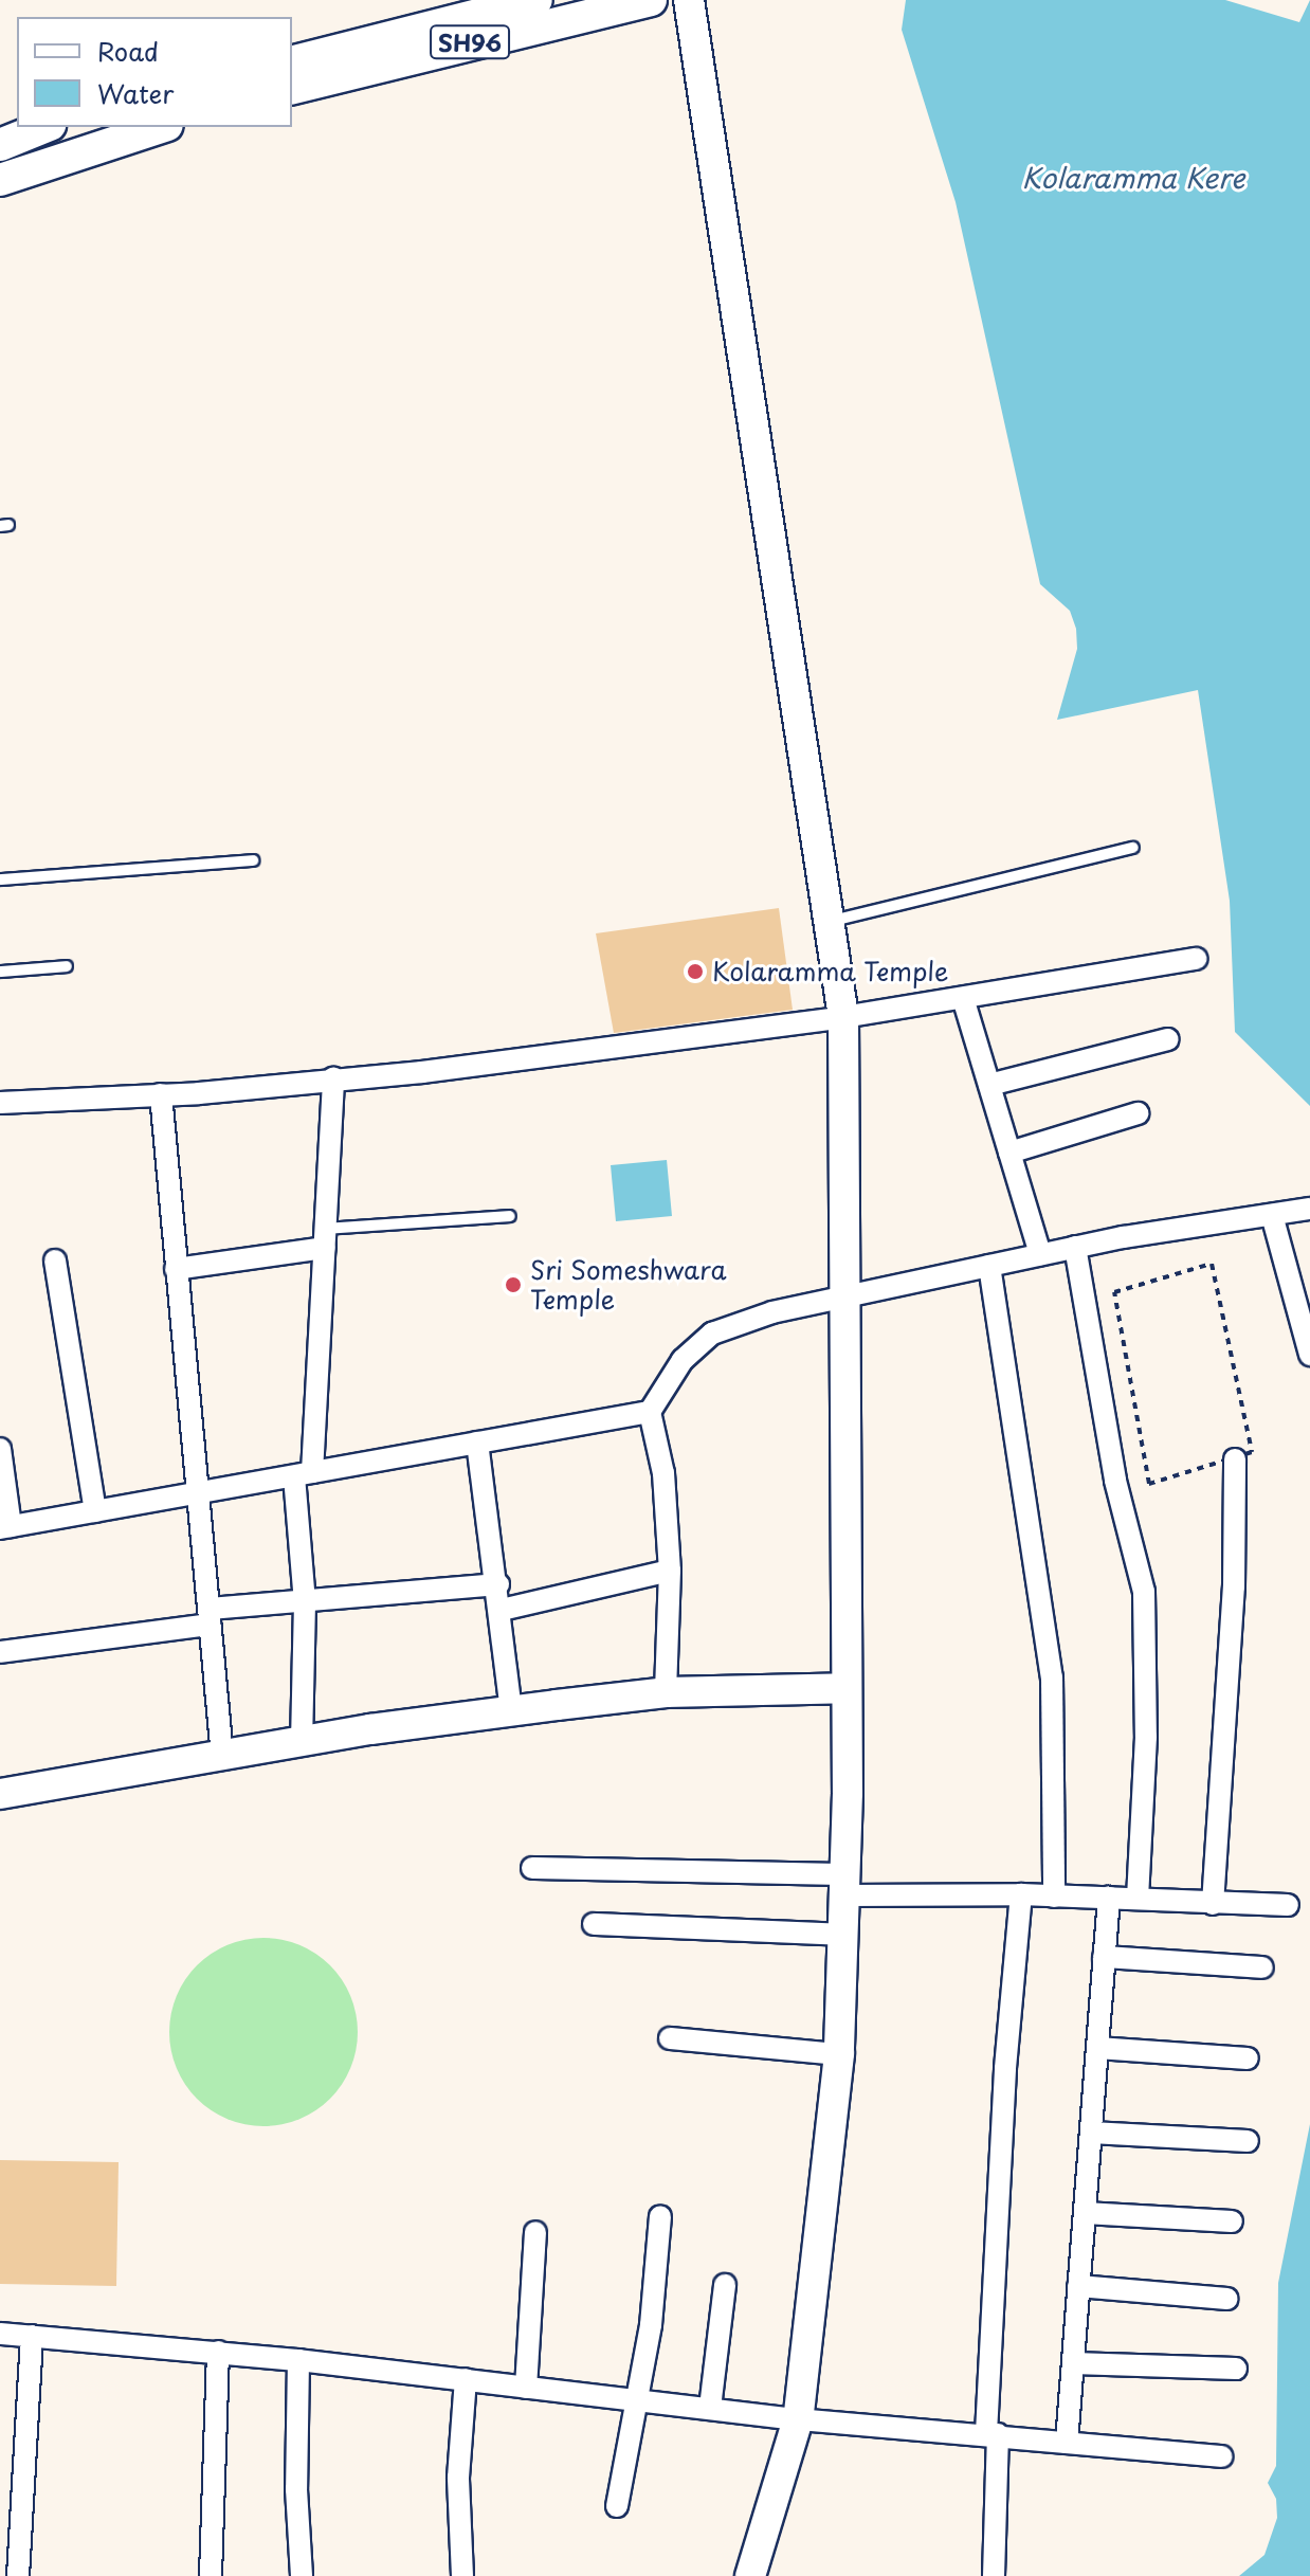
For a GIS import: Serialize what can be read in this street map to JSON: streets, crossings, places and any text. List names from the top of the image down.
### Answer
{
  "streets": {
    "main road": ["SH96"]
  },
  "water": ["Kolaramma Kere"],
  "places": ["Kolaramma Temple", "Sri Someshwara Temple"],
  "legend": ["Road", "Water"]
}
